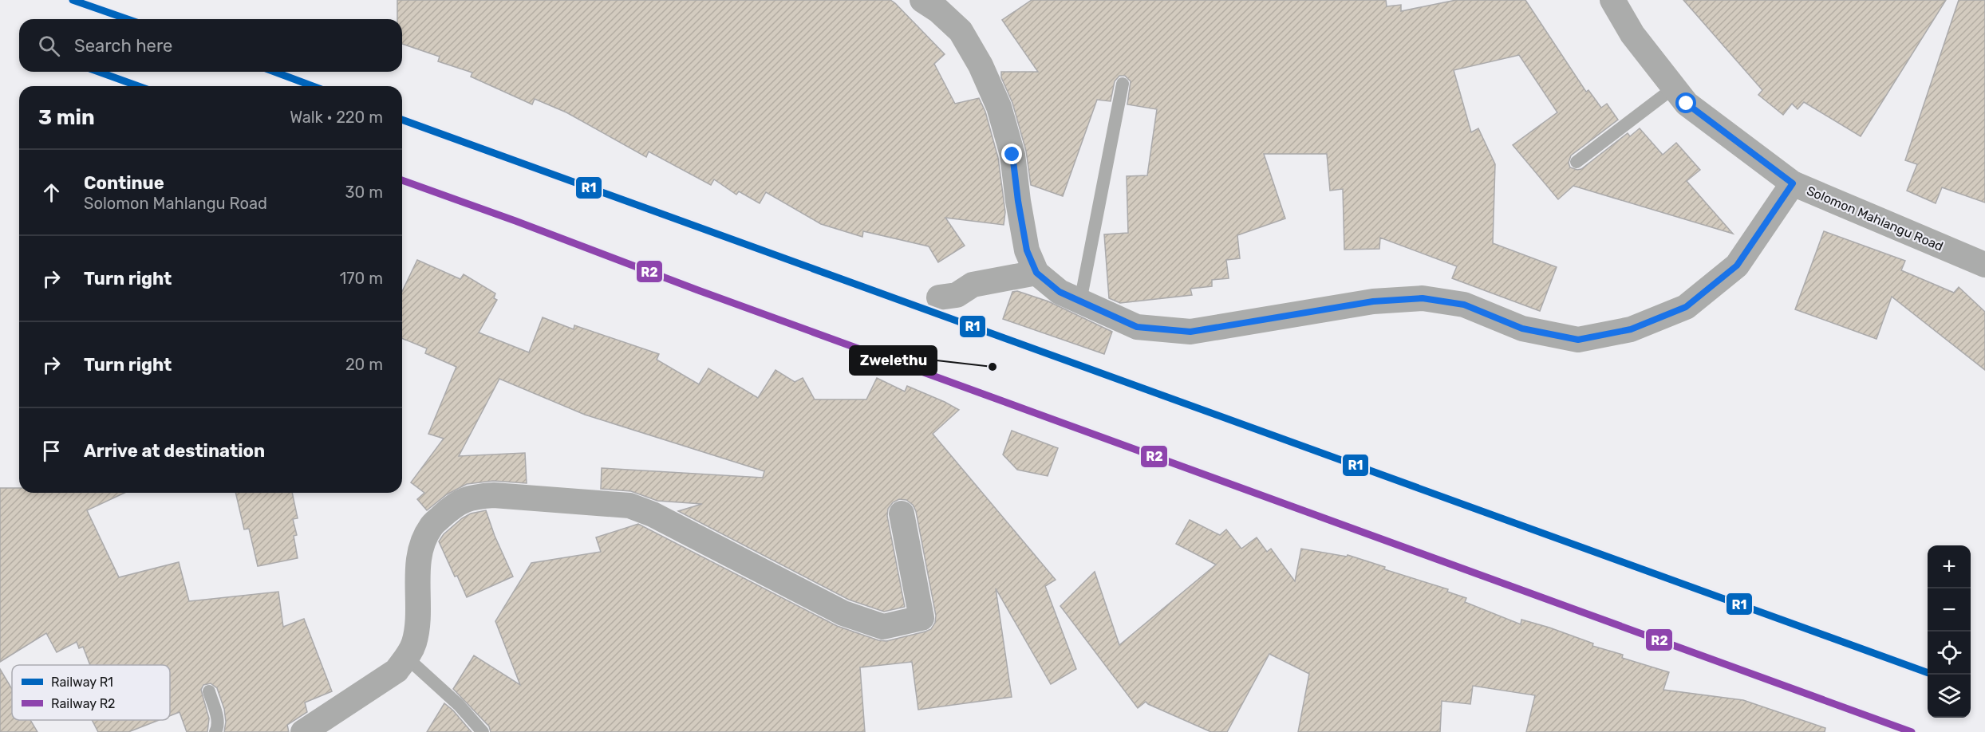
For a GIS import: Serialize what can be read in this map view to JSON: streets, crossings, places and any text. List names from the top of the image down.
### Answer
{
  "streets": {
    "street": ["Solomon Mahlangu Road"]
  },
  "places": ["Zwelethu"],
  "lines": ["rail line R1", "rail line R2"],
  "legend": ["Railway R1", "Railway R2"],
  "page": {
    "search": "Search here",
    "heading": ["3 min", "Walk · 220 m"],
    "list": [
      ["Continue", "Solomon Mahlangu Road", "30 m"],
      ["Turn right", "170 m"],
      ["Turn right", "20 m"],
      "Arrive at destination"
    ],
    "map_buttons": ["+", "−"]
  }
}
